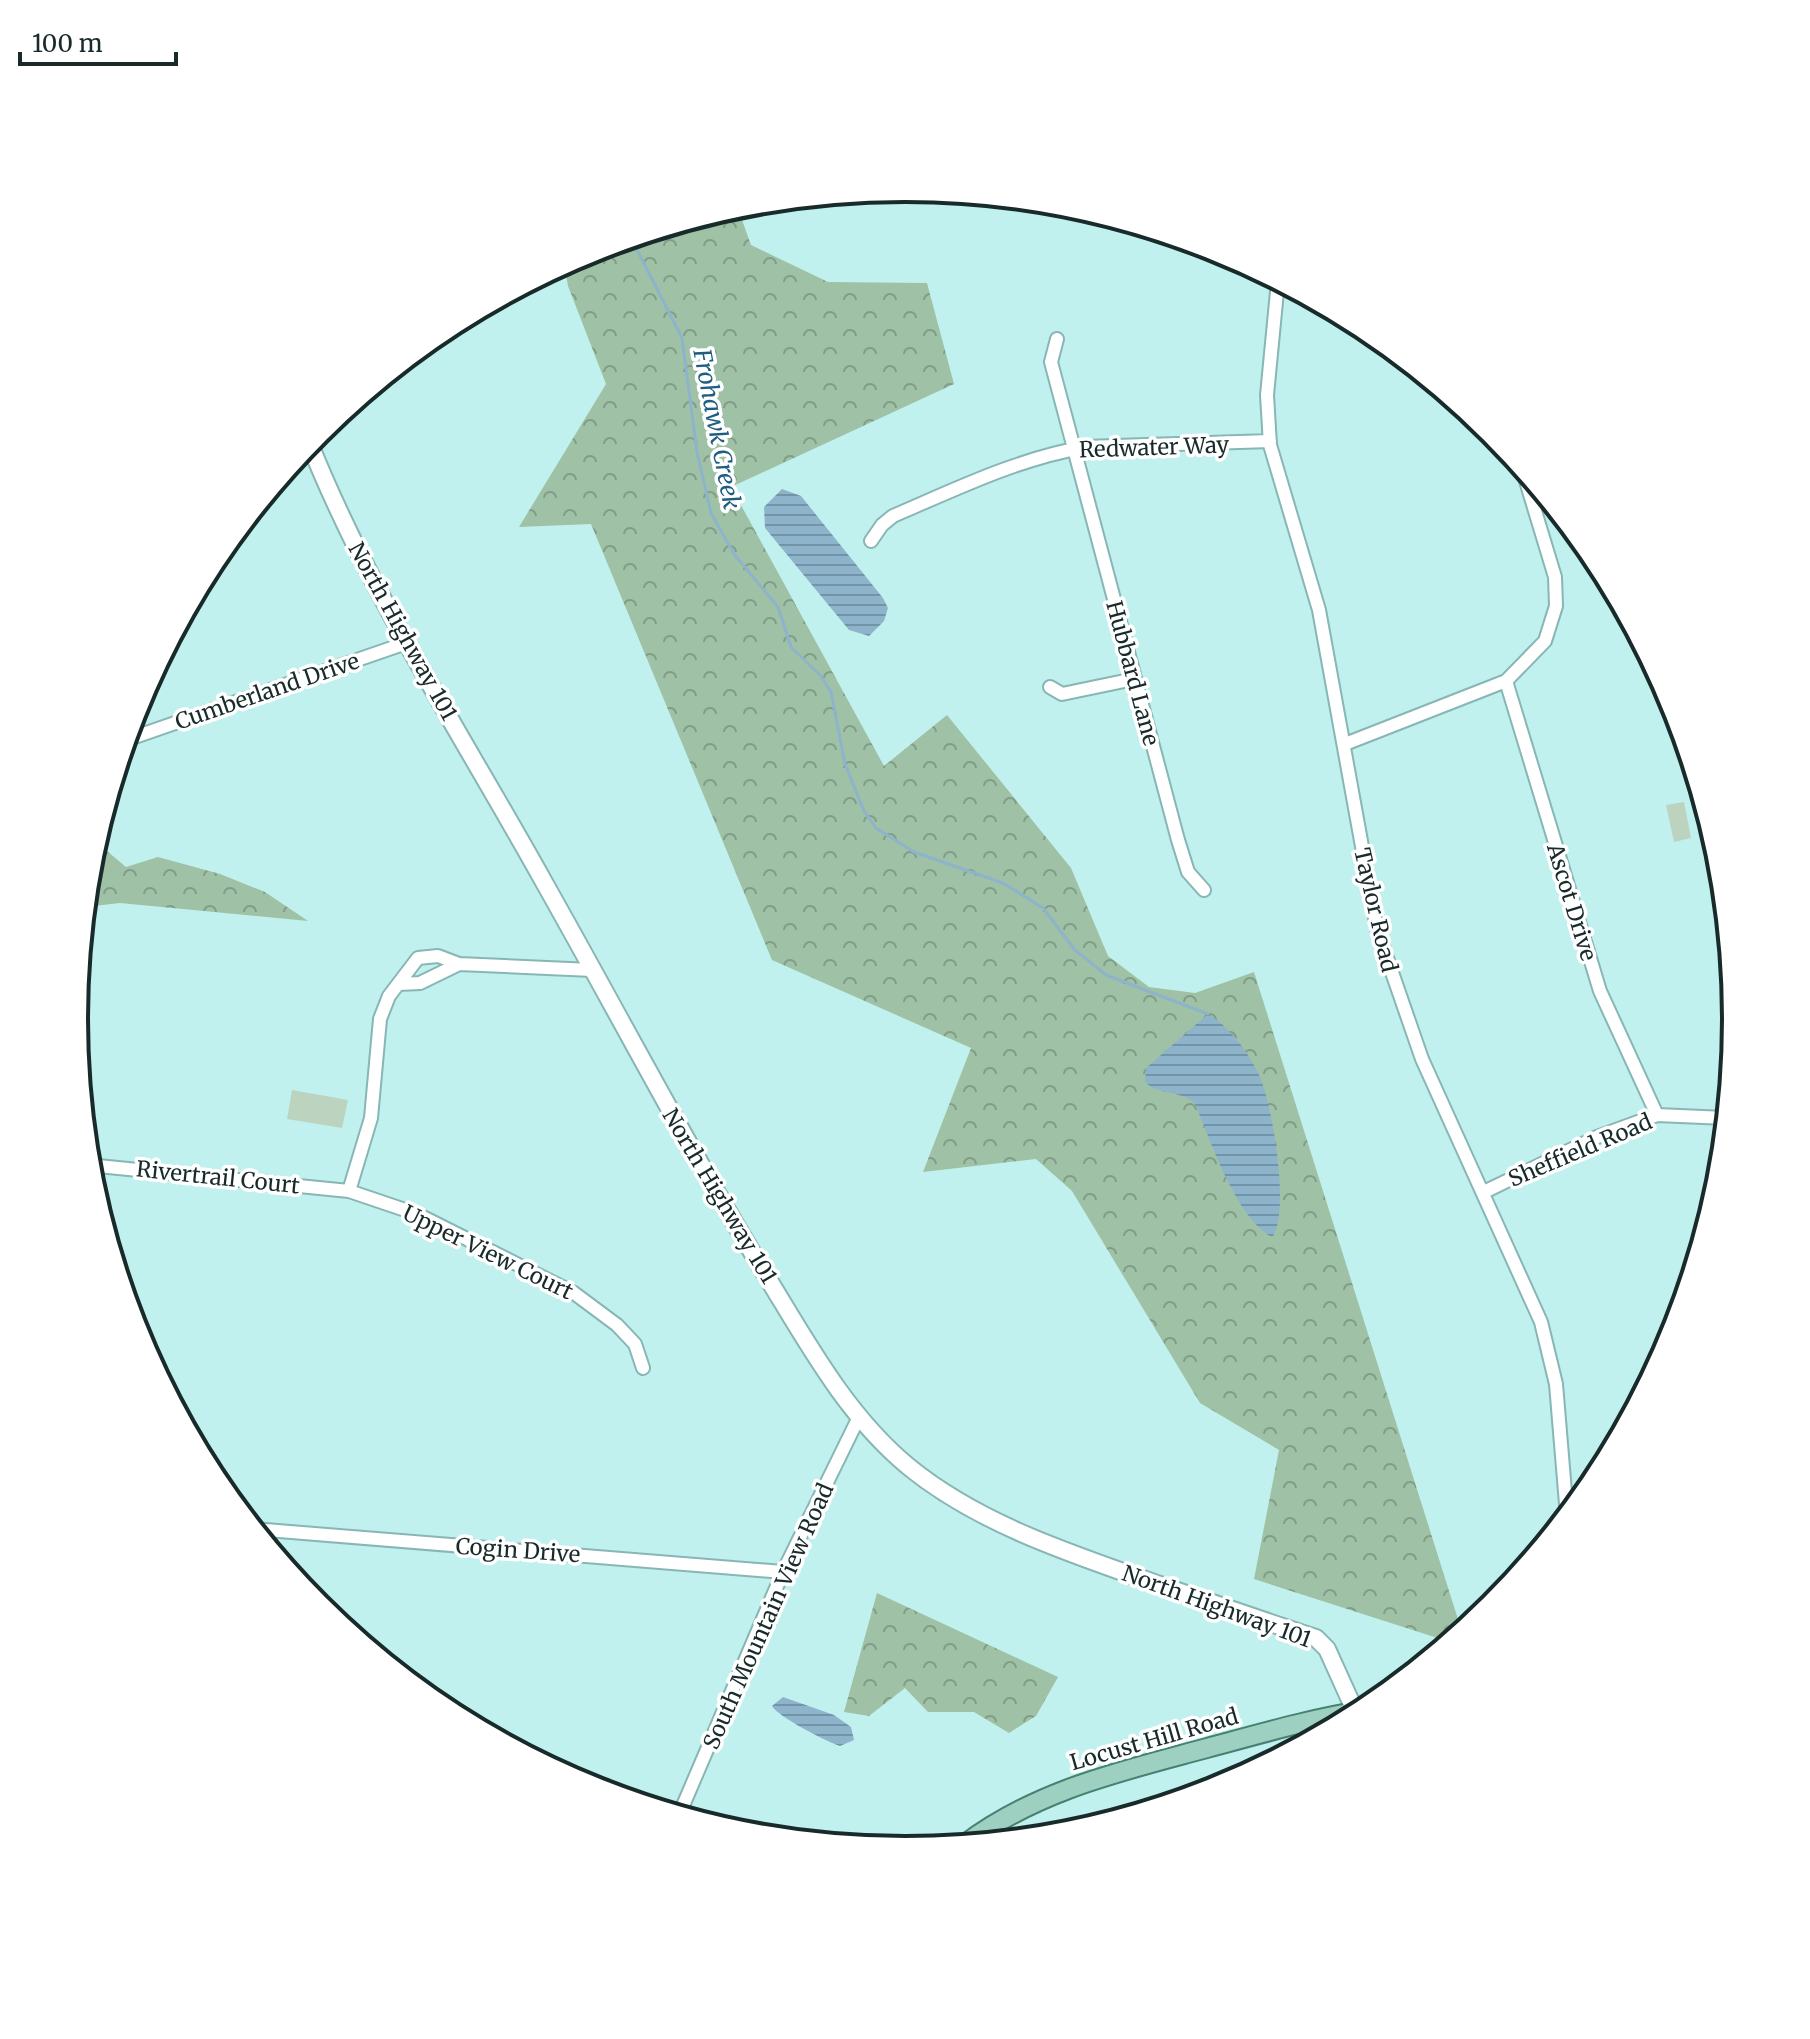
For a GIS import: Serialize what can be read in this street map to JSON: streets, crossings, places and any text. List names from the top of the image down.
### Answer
{
  "streets": {
    "main road": ["North Highway 101", "Locust Hill Road"],
    "street": [
      "Redwater Way",
      "Hubbard Lane",
      "Cumberland Drive",
      "Ascot Drive",
      "Taylor Road",
      "Sheffield Road",
      "Rivertrail Court",
      "Upper View Court",
      "Cogin Drive",
      "South Mountain View Road"
    ]
  },
  "crossings": [
    ["Redwater Way", "Hubbard Lane"],
    ["Redwater Way", "Taylor Road"],
    ["North Highway 101", "Cumberland Drive"],
    ["North Highway 101", "South Mountain View Road"],
    ["Ascot Drive", "Sheffield Road"],
    ["Taylor Road", "Sheffield Road"],
    ["Rivertrail Court", "Upper View Court"],
    ["Cogin Drive", "South Mountain View Road"]
  ],
  "water": ["Frohawk Creek"],
  "scale_bar": "100 m"
}
